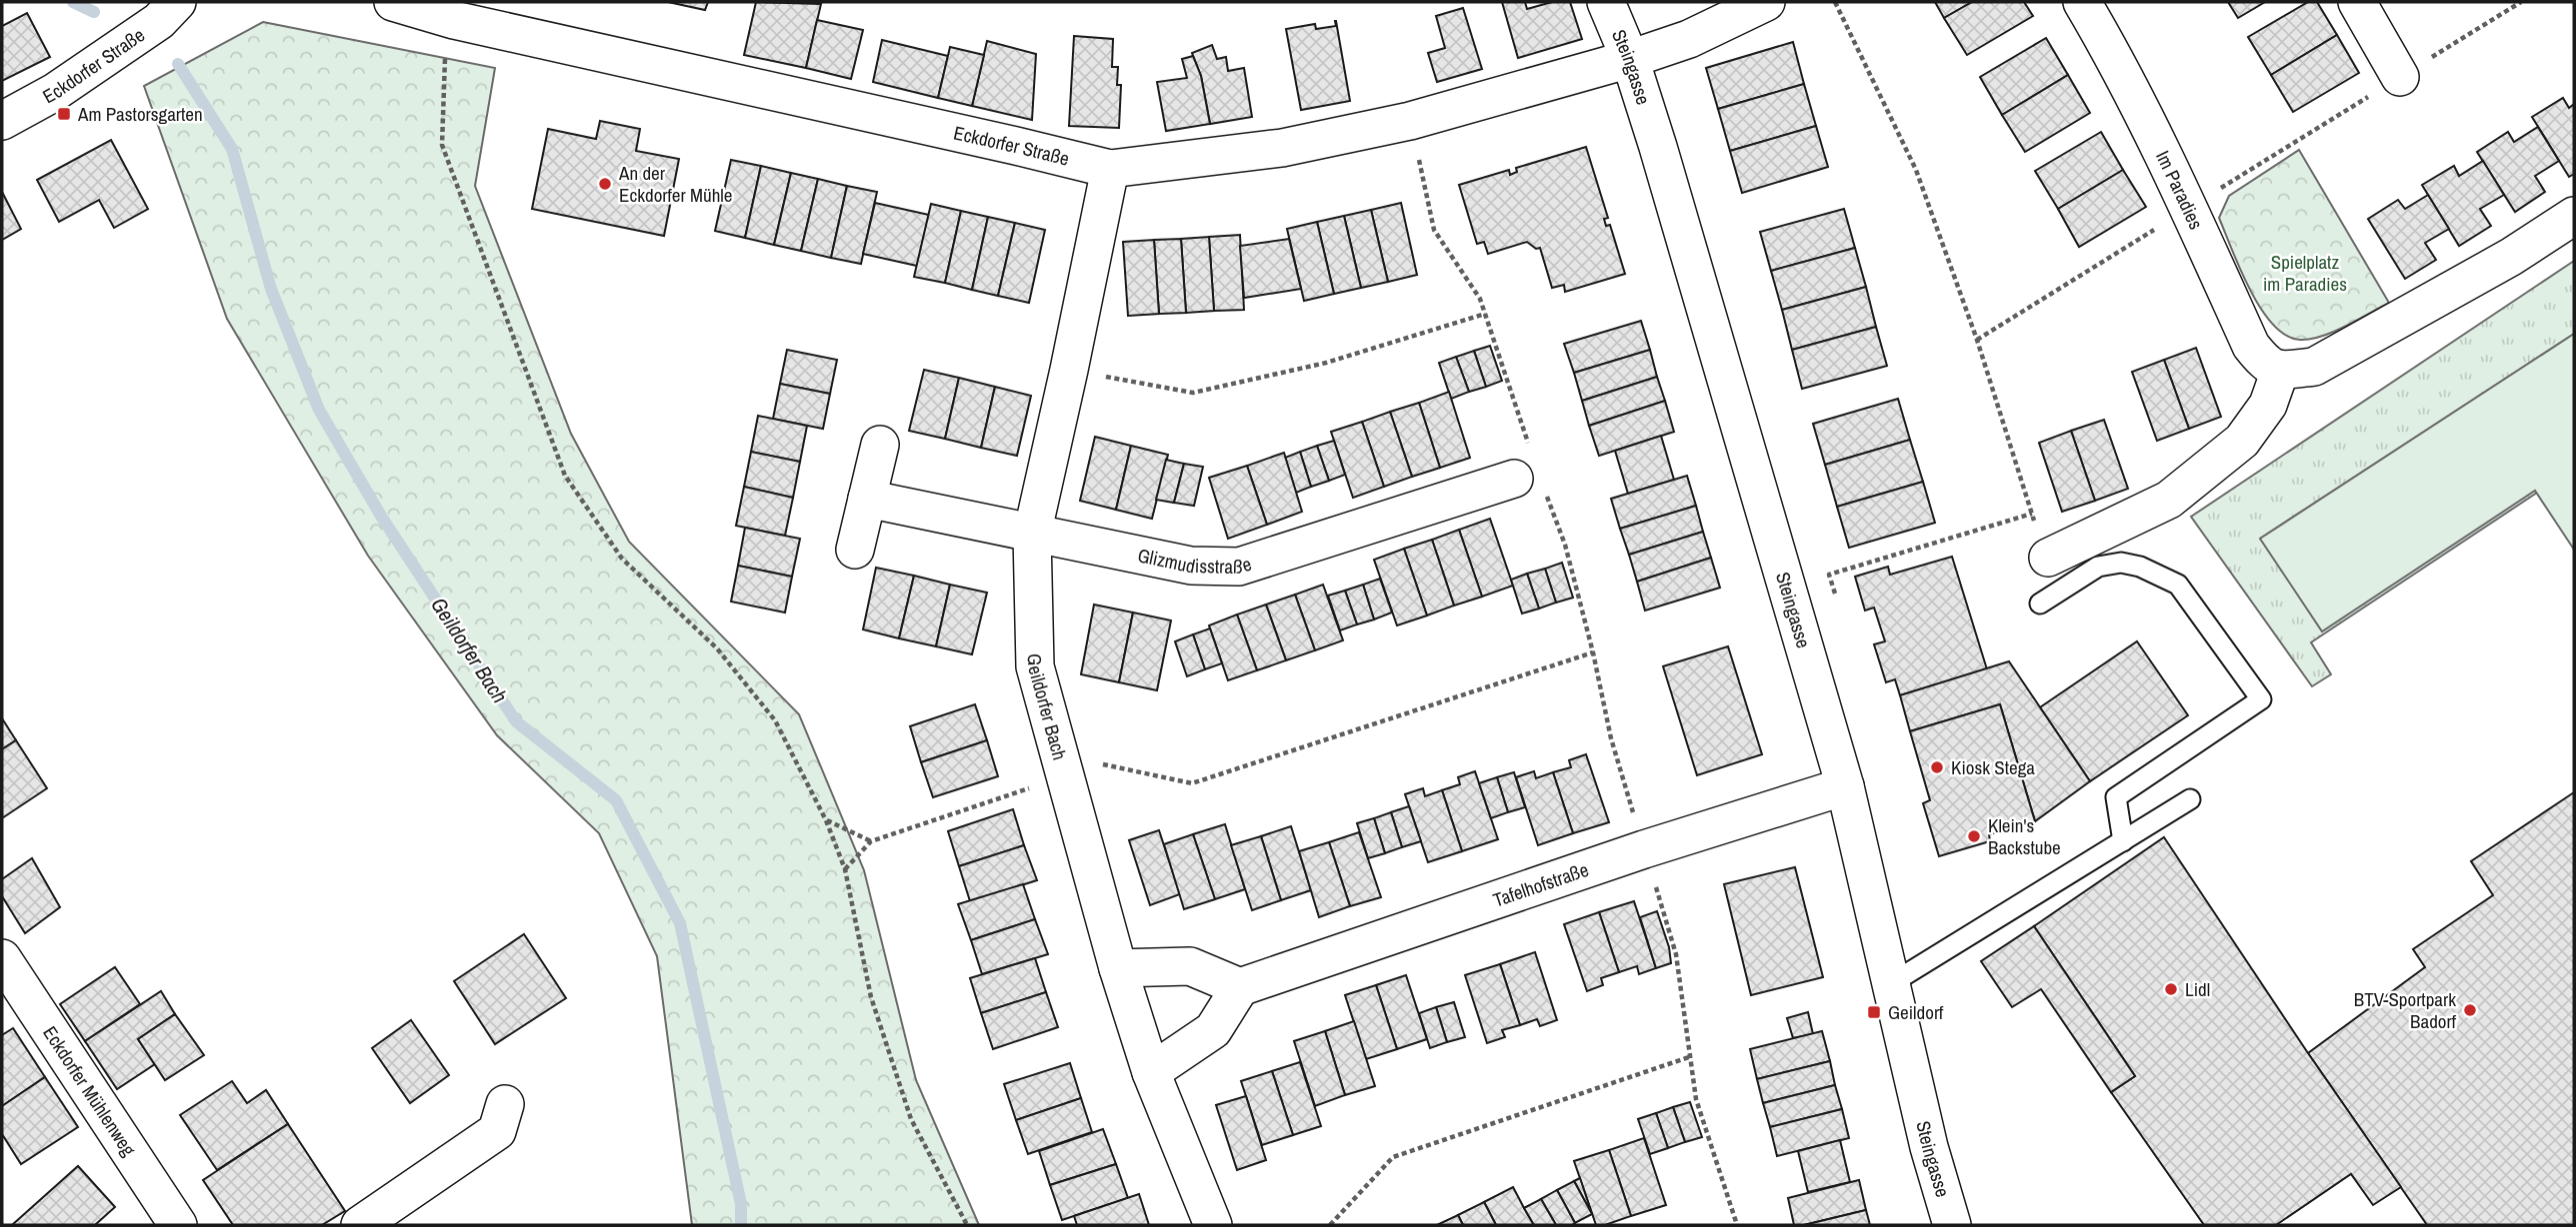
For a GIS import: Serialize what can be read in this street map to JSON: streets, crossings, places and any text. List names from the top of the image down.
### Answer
{
  "streets": {
    "street": [
      "Eckdorfer Straße",
      "Steingasse",
      "Im Paradies",
      "Glizmudisstraße",
      "Geildorfer Bach",
      "Tafelhofstraße",
      "Eckdorfer Mühlenweg"
    ]
  },
  "crossings": [
    ["Eckdorfer Straße", "Steingasse"],
    ["Eckdorfer Straße", "Geildorfer Bach"],
    ["Steingasse", "Tafelhofstraße"],
    ["Glizmudisstraße", "Geildorfer Bach"]
  ],
  "water": ["Geildorfer Bach"],
  "parks": ["Spielplatz im Paradies"],
  "places": {
    "transit": ["Am Pastorsgarten", "Geildorf"],
    "other": [
      "An der Eckdorfer Mühle",
      "Kiosk Stega",
      "Klein's Backstube",
      "Lidl",
      "BTV-Sportpark Badorf"
    ]
  }
}
